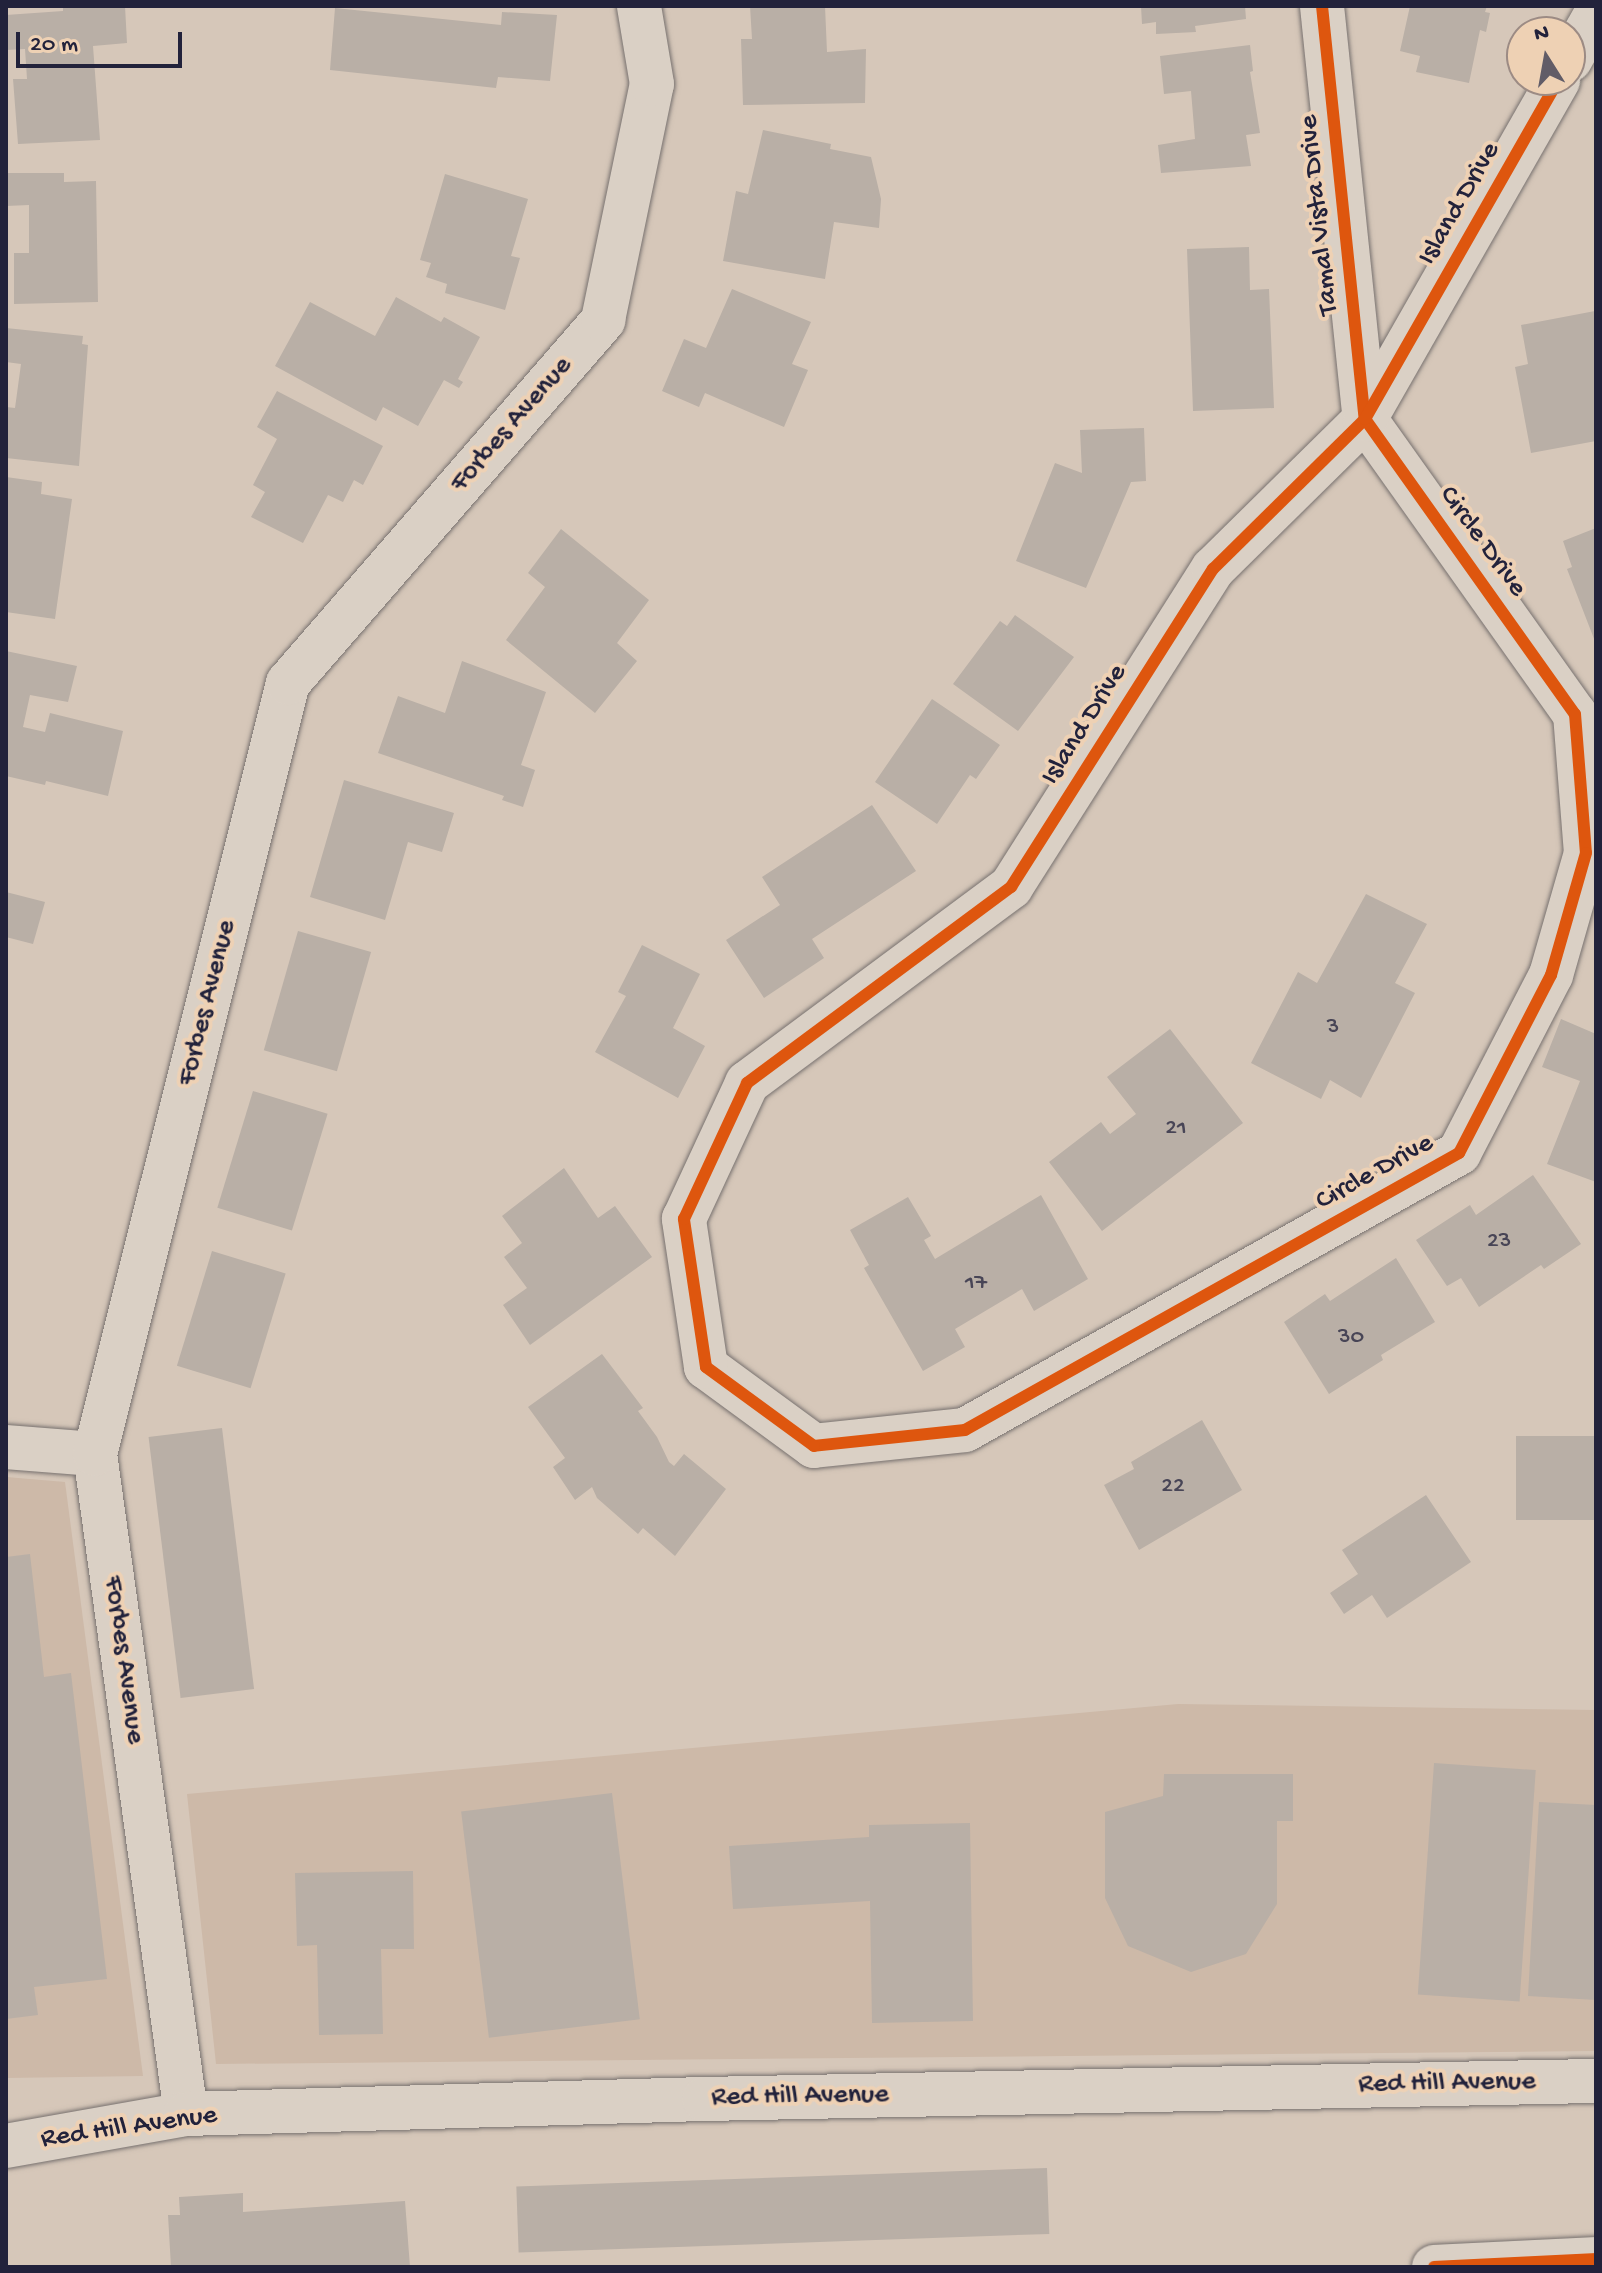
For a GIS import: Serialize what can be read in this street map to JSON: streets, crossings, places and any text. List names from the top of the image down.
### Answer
{
  "streets": {
    "street": [
      "Island Drive",
      "Tamal Vista Drive",
      "Forbes Avenue",
      "Circle Drive",
      "Red Hill Avenue"
    ]
  },
  "crossings": [
    ["Island Drive", "Tamal Vista Drive"],
    ["Island Drive", "Circle Drive"],
    ["Tamal Vista Drive", "Circle Drive"],
    ["Forbes Avenue", "Red Hill Avenue"]
  ],
  "house_numbers": [
    "3",
    "21",
    "23",
    "17",
    "30",
    "22"
  ],
  "scale_bar": "20 m",
  "north": "top"
}
